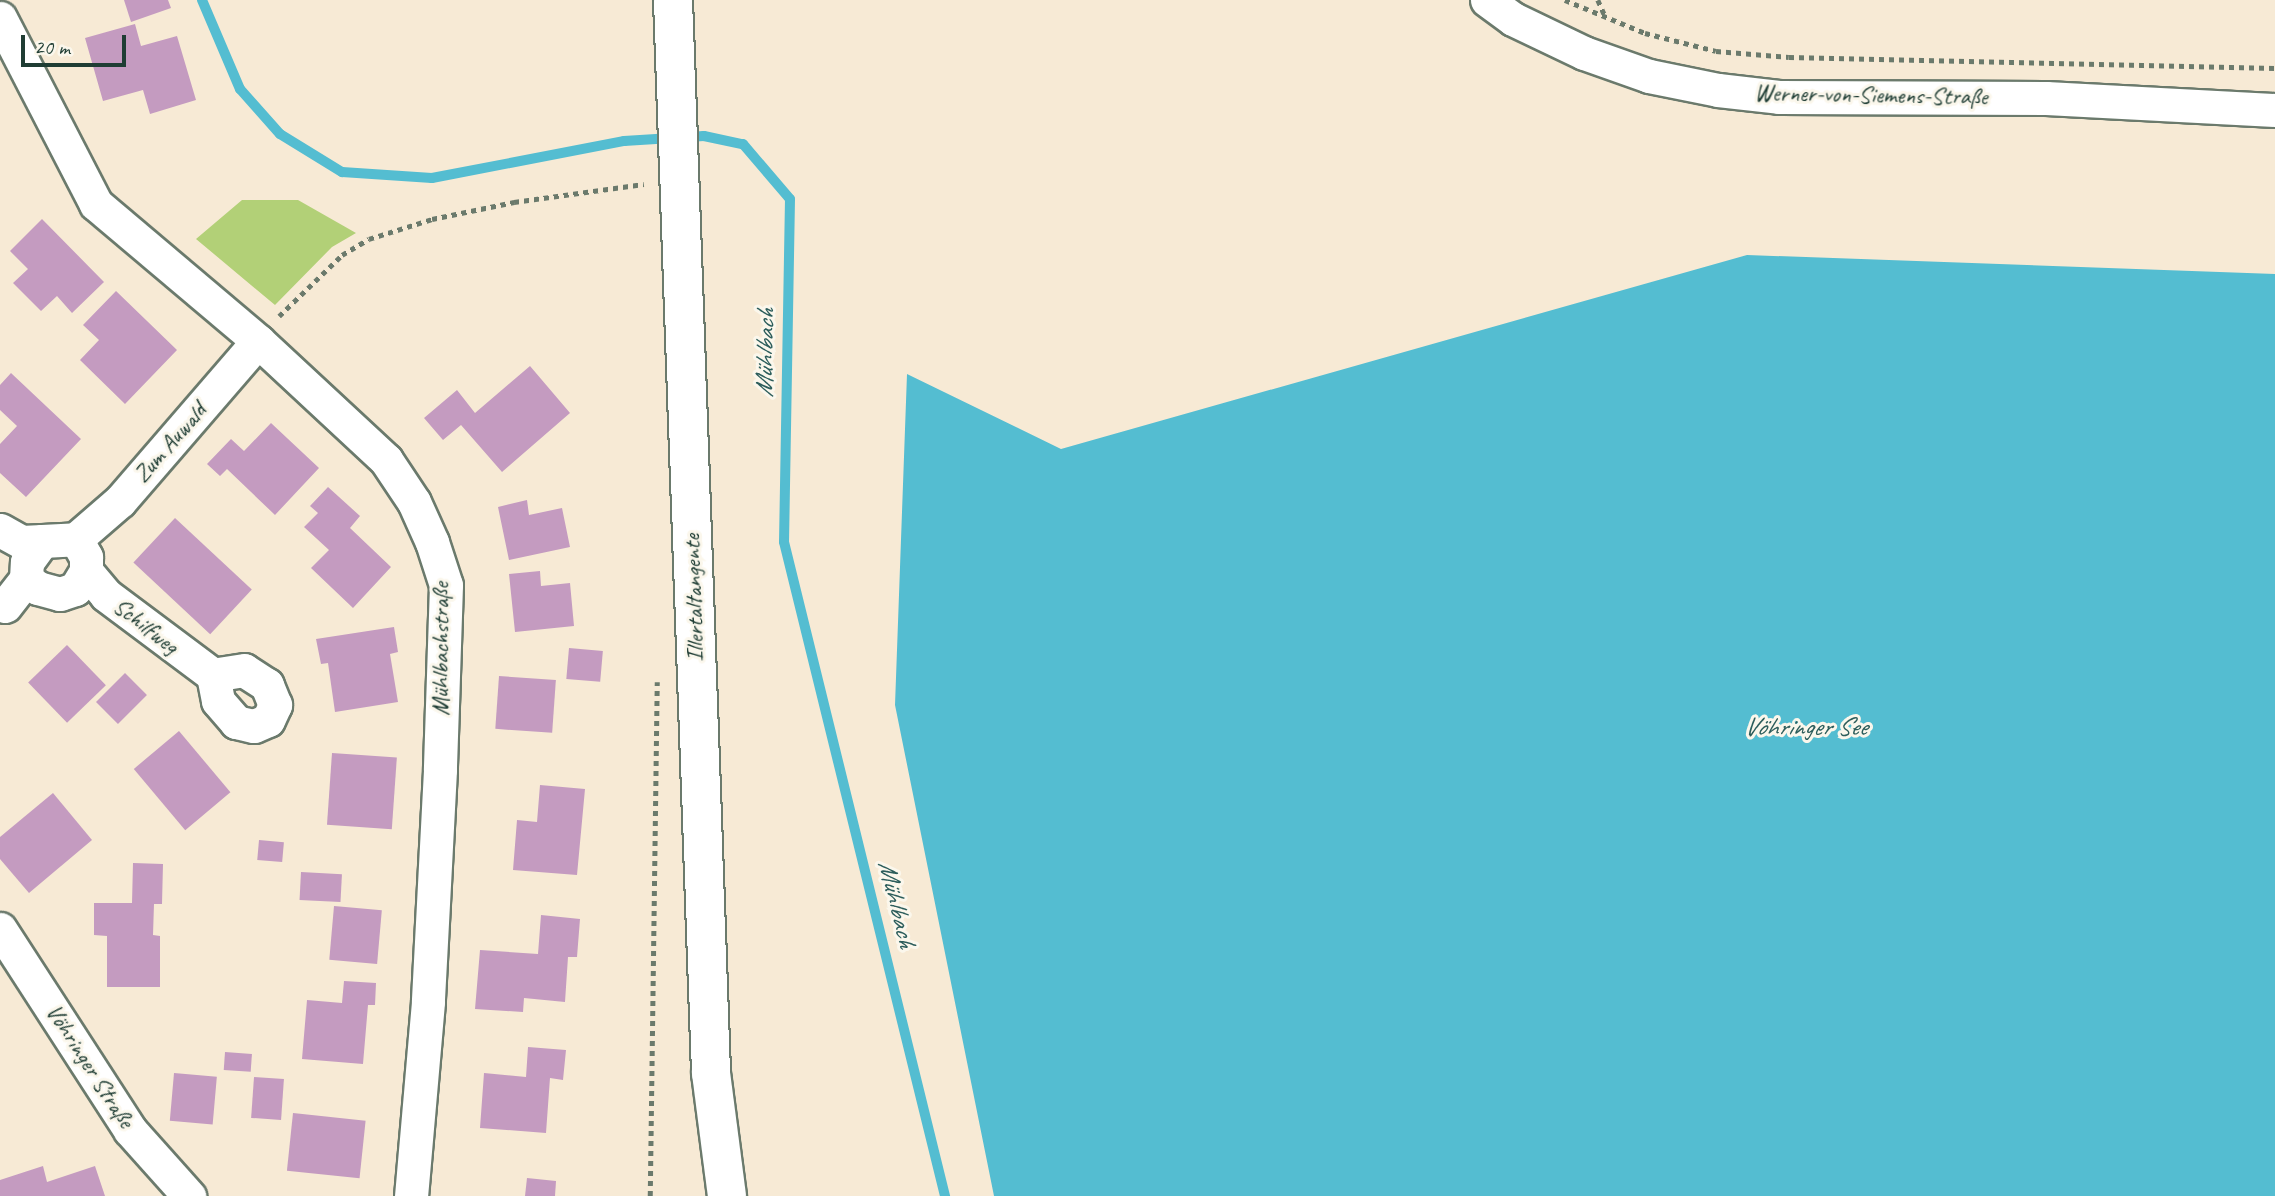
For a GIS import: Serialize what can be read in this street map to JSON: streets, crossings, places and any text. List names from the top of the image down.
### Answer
{
  "streets": {
    "street": [
      "Werner-von-Siemens-Straße",
      "Zum Auwald",
      "Illertaltangente",
      "Schilfweg",
      "Mühlbachstraße",
      "Vöhringer Straße"
    ]
  },
  "crossings": [
    ["Zum Auwald", "Schilfweg"],
    ["Zum Auwald", "Mühlbachstraße"]
  ],
  "water": ["Mühlbach", "Vöhringer See"],
  "scale_bar": "20 m"
}
